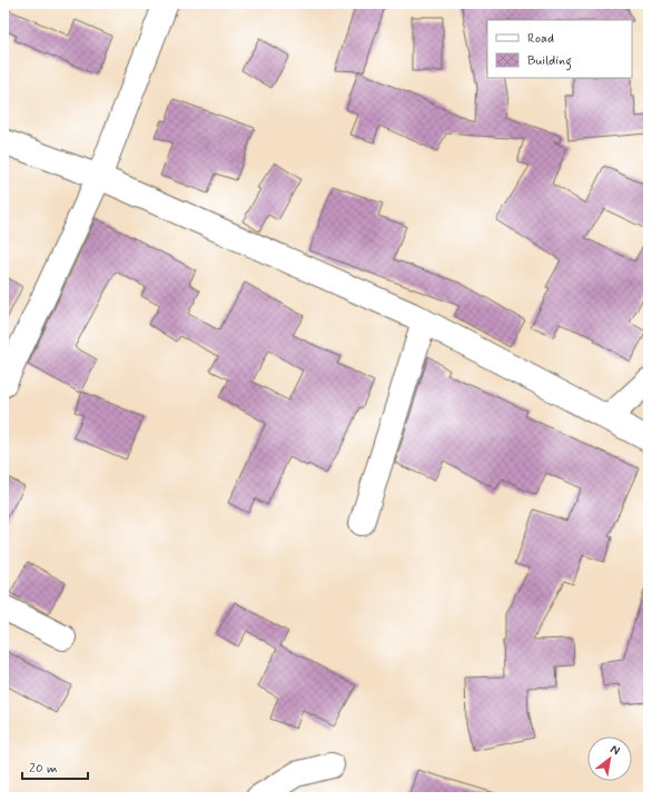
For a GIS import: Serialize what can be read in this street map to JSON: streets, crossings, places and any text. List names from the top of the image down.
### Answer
{
  "legend": ["Road", "Building"],
  "scale_bar": "20 m",
  "north": "top right"
}
